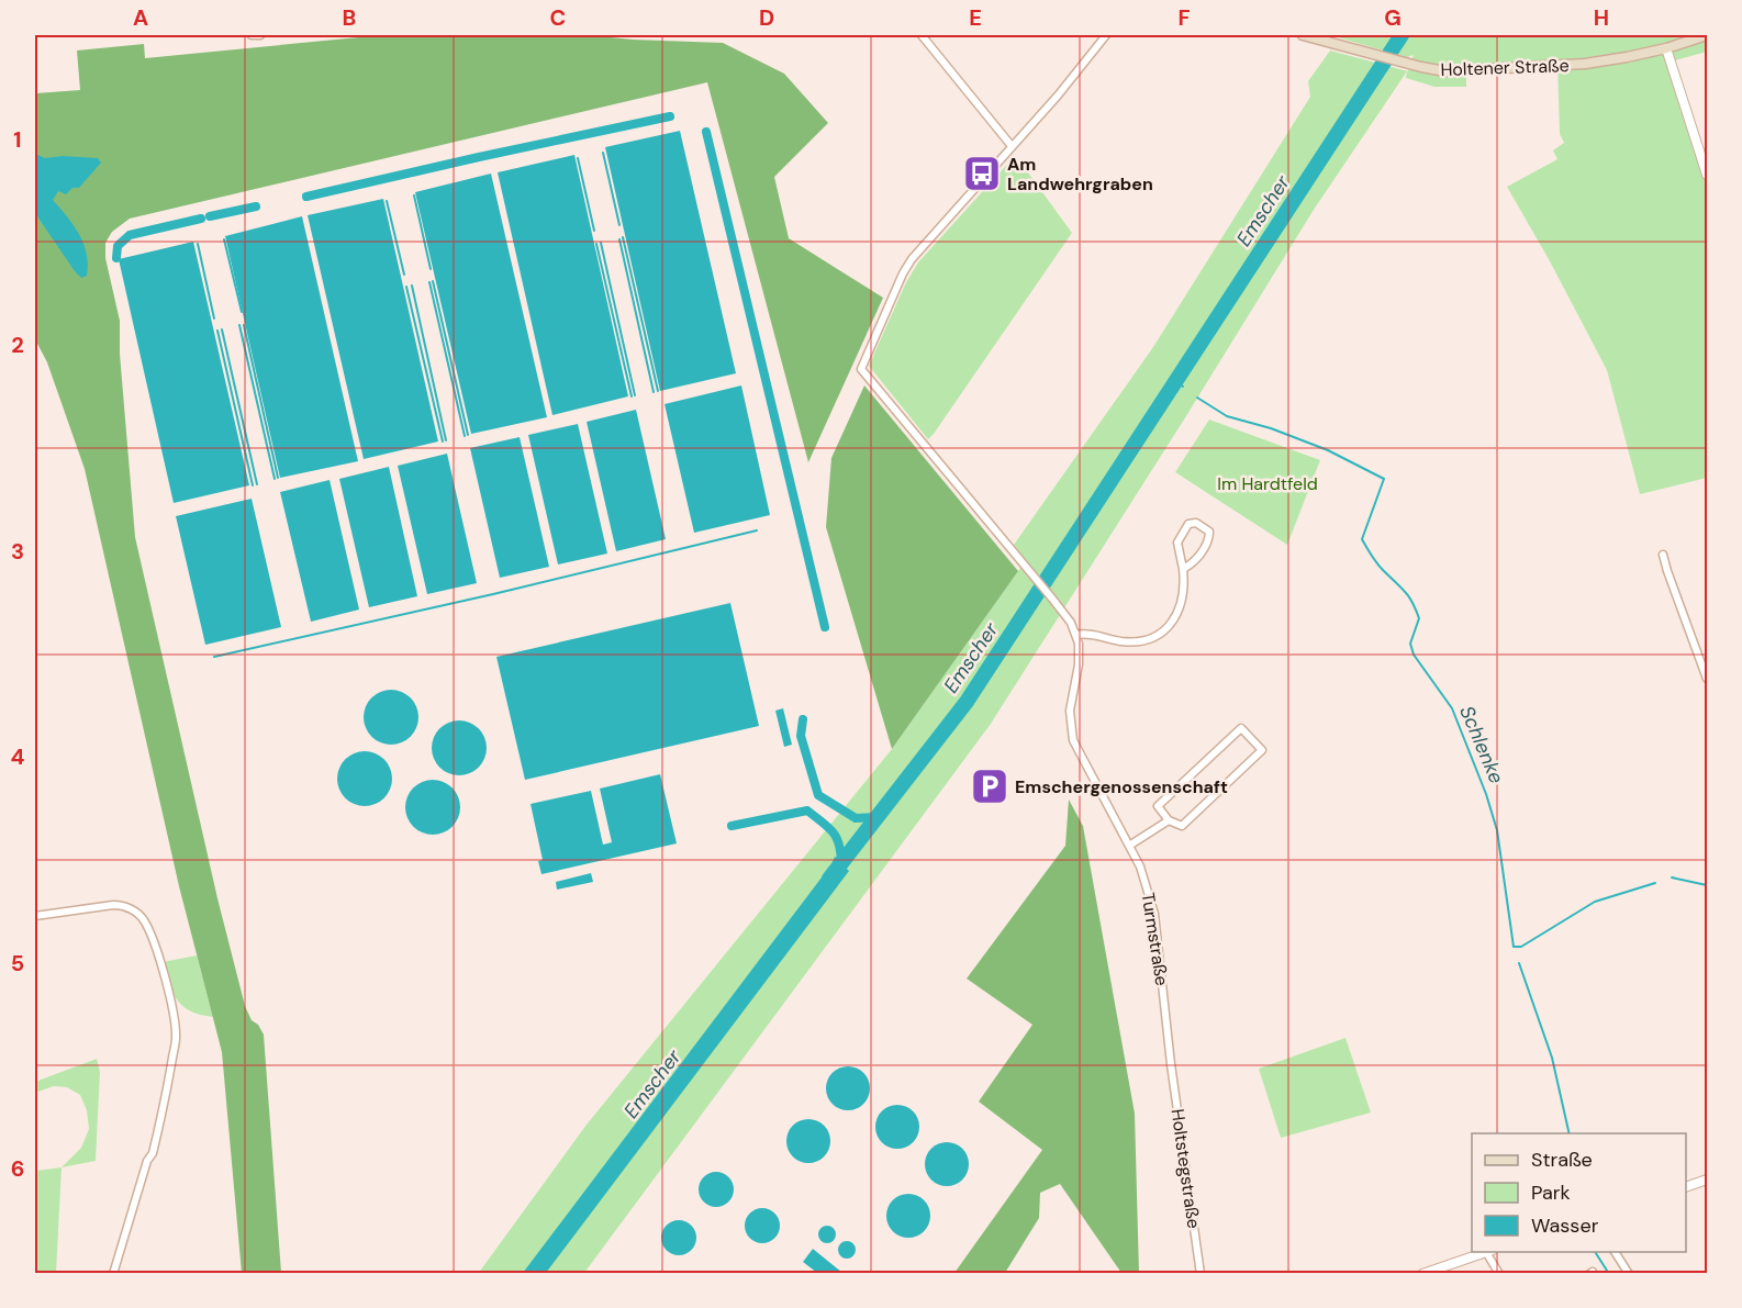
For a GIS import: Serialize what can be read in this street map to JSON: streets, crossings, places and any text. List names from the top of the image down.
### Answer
{
  "streets": {
    "main road": ["Holtener Straße"],
    "street": ["Turmstraße", "Holtstegstraße"]
  },
  "crossings": [
    ["Turmstraße", "Holtstegstraße"]
  ],
  "water": ["Emscher", "Schlenke"],
  "parks": ["Im Hardtfeld"],
  "places": {
    "bus stop": ["Am Landwehrgraben"],
    "parking": ["Emschergenossenschaft"]
  },
  "legend": ["Straße", "Park", "Wasser"],
  "grid": {
    "columns": [
      "A",
      "B",
      "C",
      "D",
      "E",
      "F",
      "G",
      "H"
    ],
    "rows": [
      "1",
      "2",
      "3",
      "4",
      "5",
      "6"
    ]
  }
}
